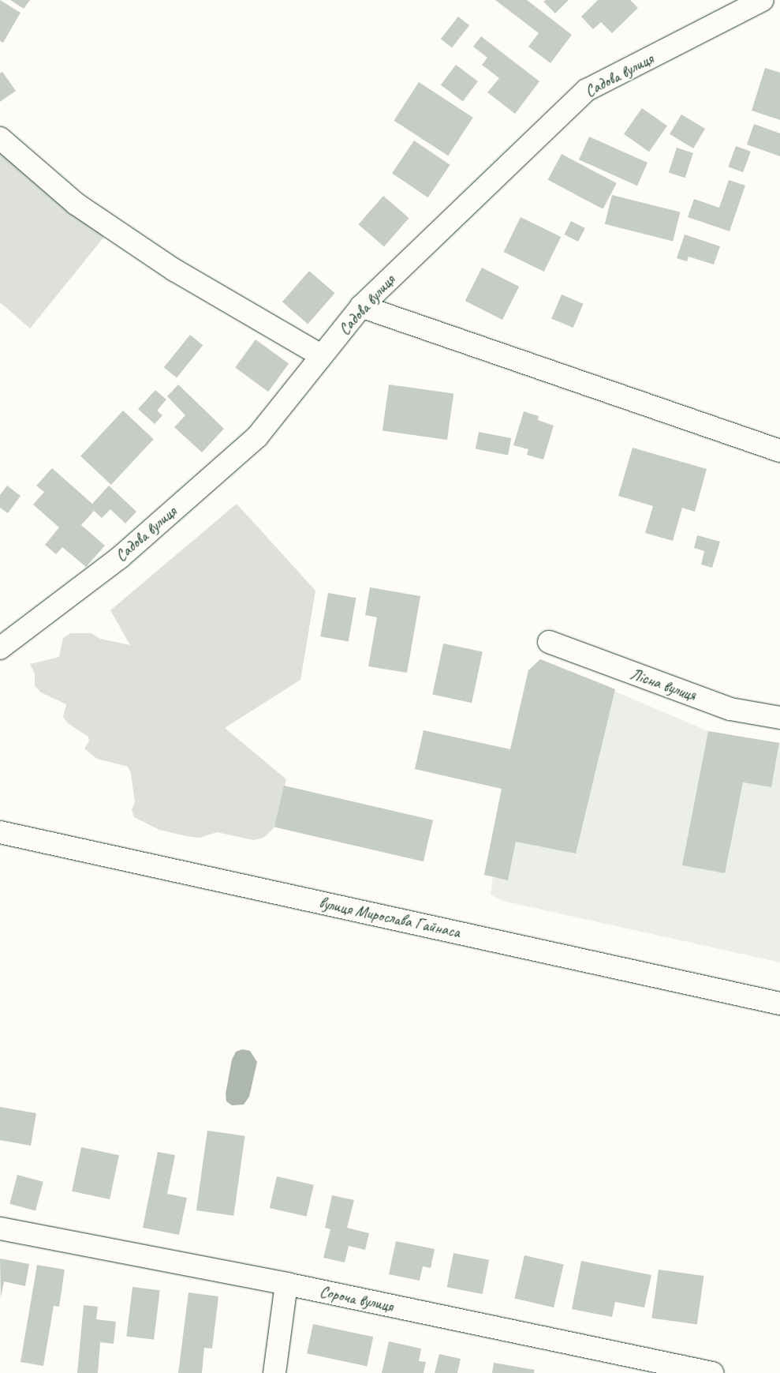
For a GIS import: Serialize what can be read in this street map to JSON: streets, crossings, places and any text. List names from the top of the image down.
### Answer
{
  "streets": {
    "street": [
      "Садова вулиця",
      "Лісна вулиця",
      "вулиця Мирослава Гайнаса",
      "Сороча вулиця"
    ]
  }
}
